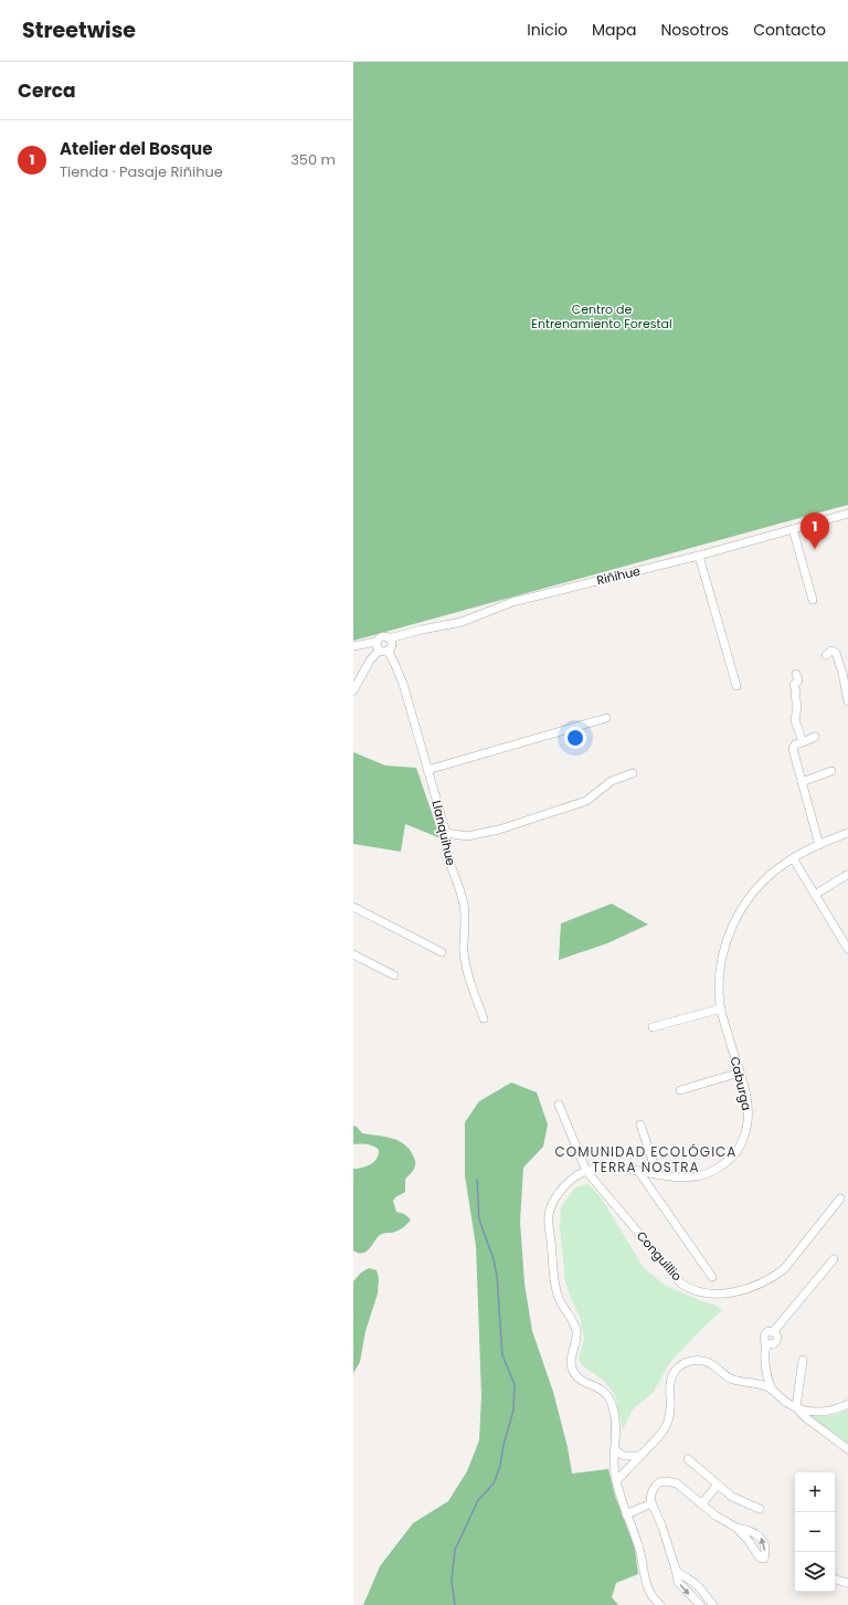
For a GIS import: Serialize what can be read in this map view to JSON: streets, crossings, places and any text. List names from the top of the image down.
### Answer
{
  "streets": {
    "street": [
      "Riñihue",
      "Llanquihue",
      "Caburga",
      "Conguillio"
    ]
  },
  "crossings": [
    ["Riñihue", "Llanquihue"],
    ["Caburga", "Conguillio"]
  ],
  "districts": ["COMUNIDAD ECOLÓGICA TERRA NOSTRA"],
  "parks": ["Centro de Entrenamiento Forestal"],
  "page": {
    "header": "Streetwise",
    "nav": [
      "Inicio",
      "Mapa",
      "Nosotros",
      "Contacto"
    ],
    "heading": "Cerca",
    "list": [
      {
        "mark": "1",
        "name": "Atelier del Bosque",
        "note": "Tienda · Pasaje Riñihue",
        "value": "350 m"
      }
    ],
    "pins": "1",
    "map_buttons": ["+", "−"]
  }
}
